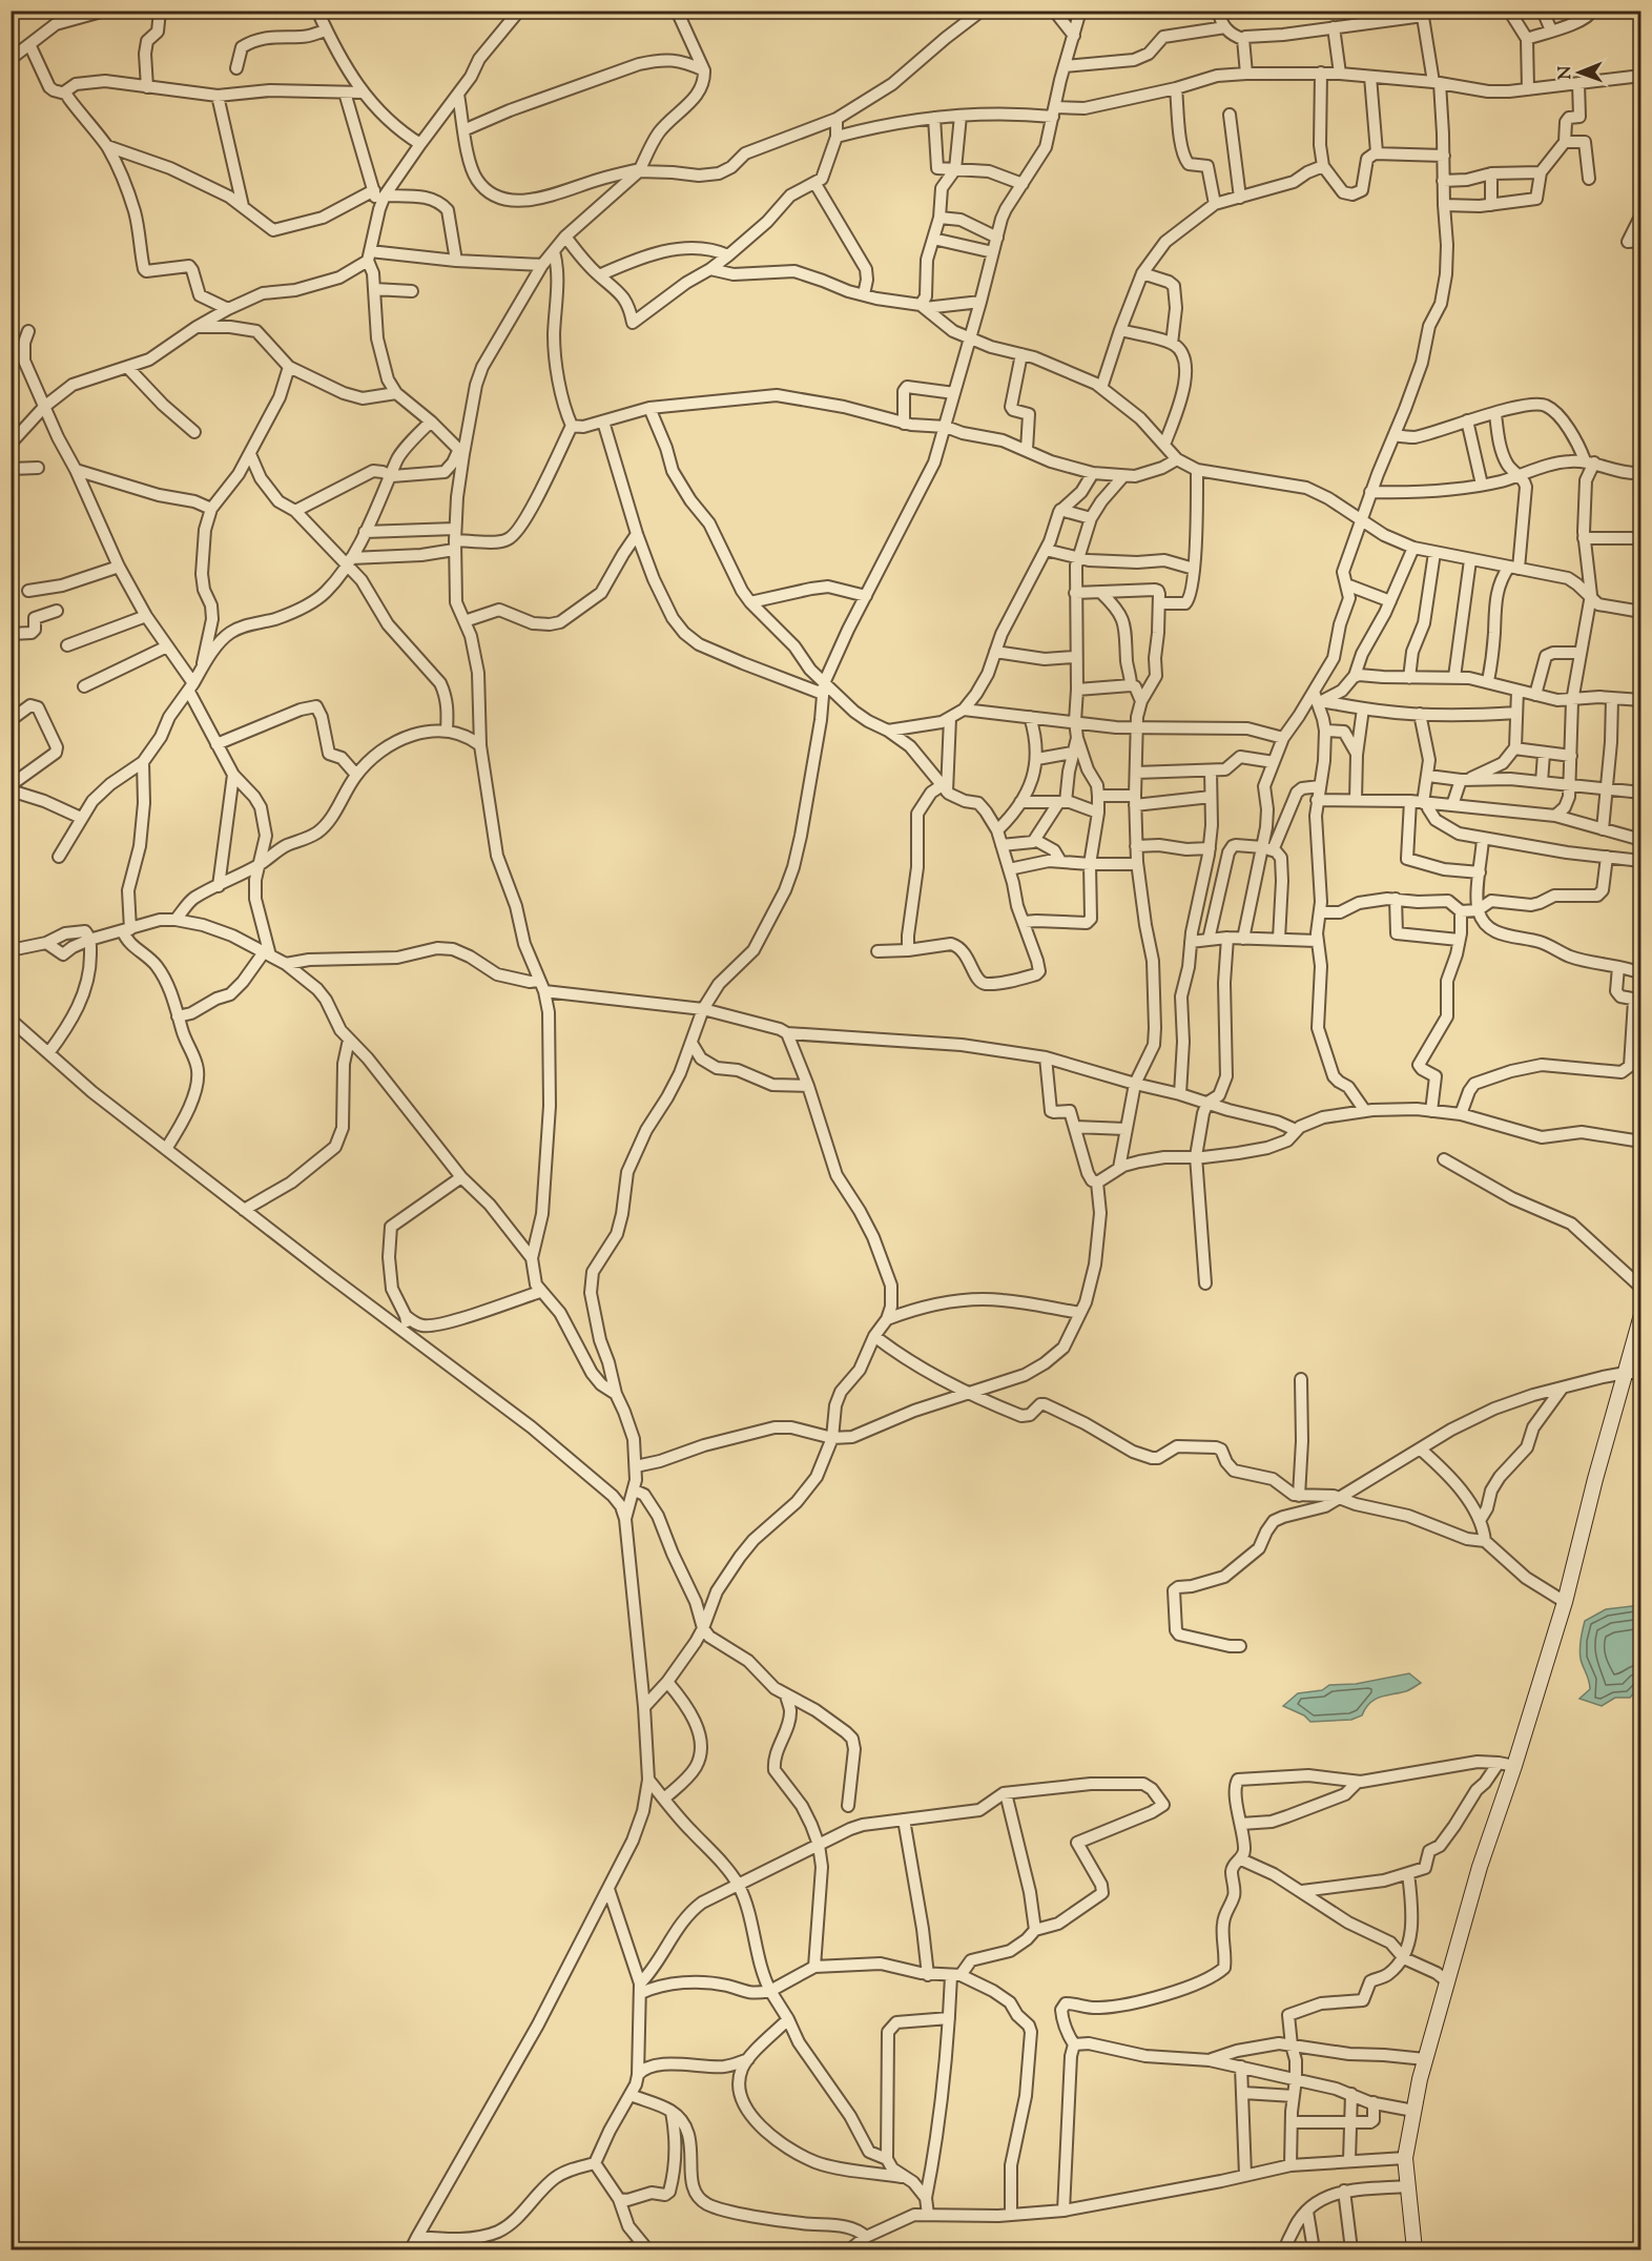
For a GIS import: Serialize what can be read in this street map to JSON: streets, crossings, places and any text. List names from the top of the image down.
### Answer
{
  "north": "left"
}
